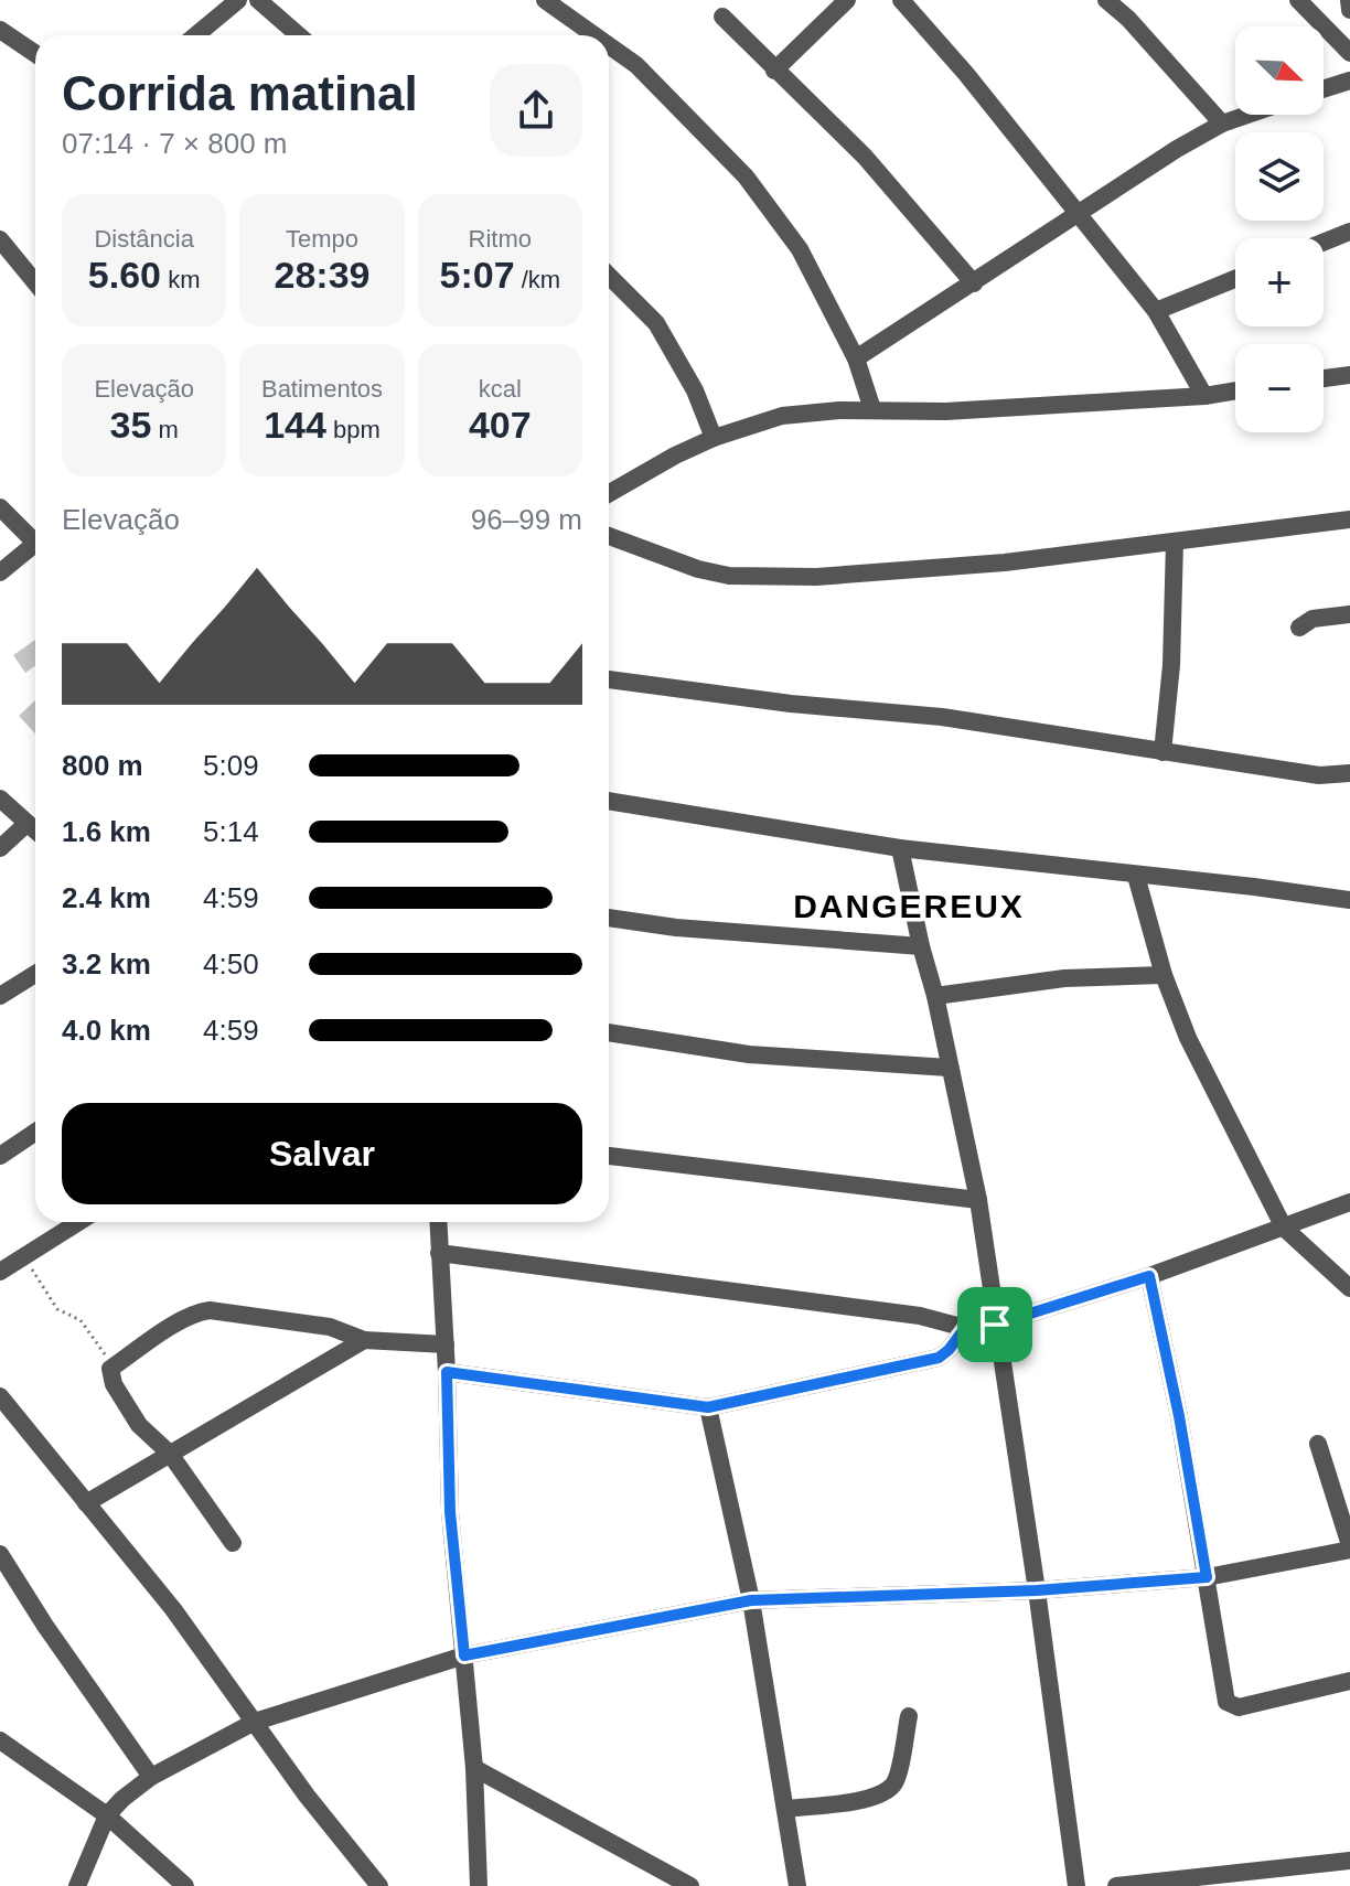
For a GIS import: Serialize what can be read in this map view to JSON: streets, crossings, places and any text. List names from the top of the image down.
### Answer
{
  "districts": ["DANGEREUX"],
  "north": "bottom right",
  "page": {
    "map_buttons": ["+", "−"],
    "heading": ["Corrida matinal", "07:14 · 7 × 800 m"],
    "stats": [
      ["Distância", "5.60 km"],
      ["Tempo", "28:39"],
      ["Ritmo", "5:07 /km"],
      ["Elevação", "35 m"],
      ["Batimentos", "144 bpm"],
      ["kcal", "407"]
    ],
    "chart": ["Elevação", "96–99 m"],
    "list": [
      {
        "name": "800 m",
        "note": "5:09"
      },
      {
        "name": "1.6 km",
        "note": "5:14"
      },
      {
        "name": "2.4 km",
        "note": "4:59"
      },
      {
        "name": "3.2 km",
        "note": "4:50"
      },
      {
        "name": "4.0 km",
        "note": "4:59"
      }
    ],
    "buttons": "Salvar"
  }
}
